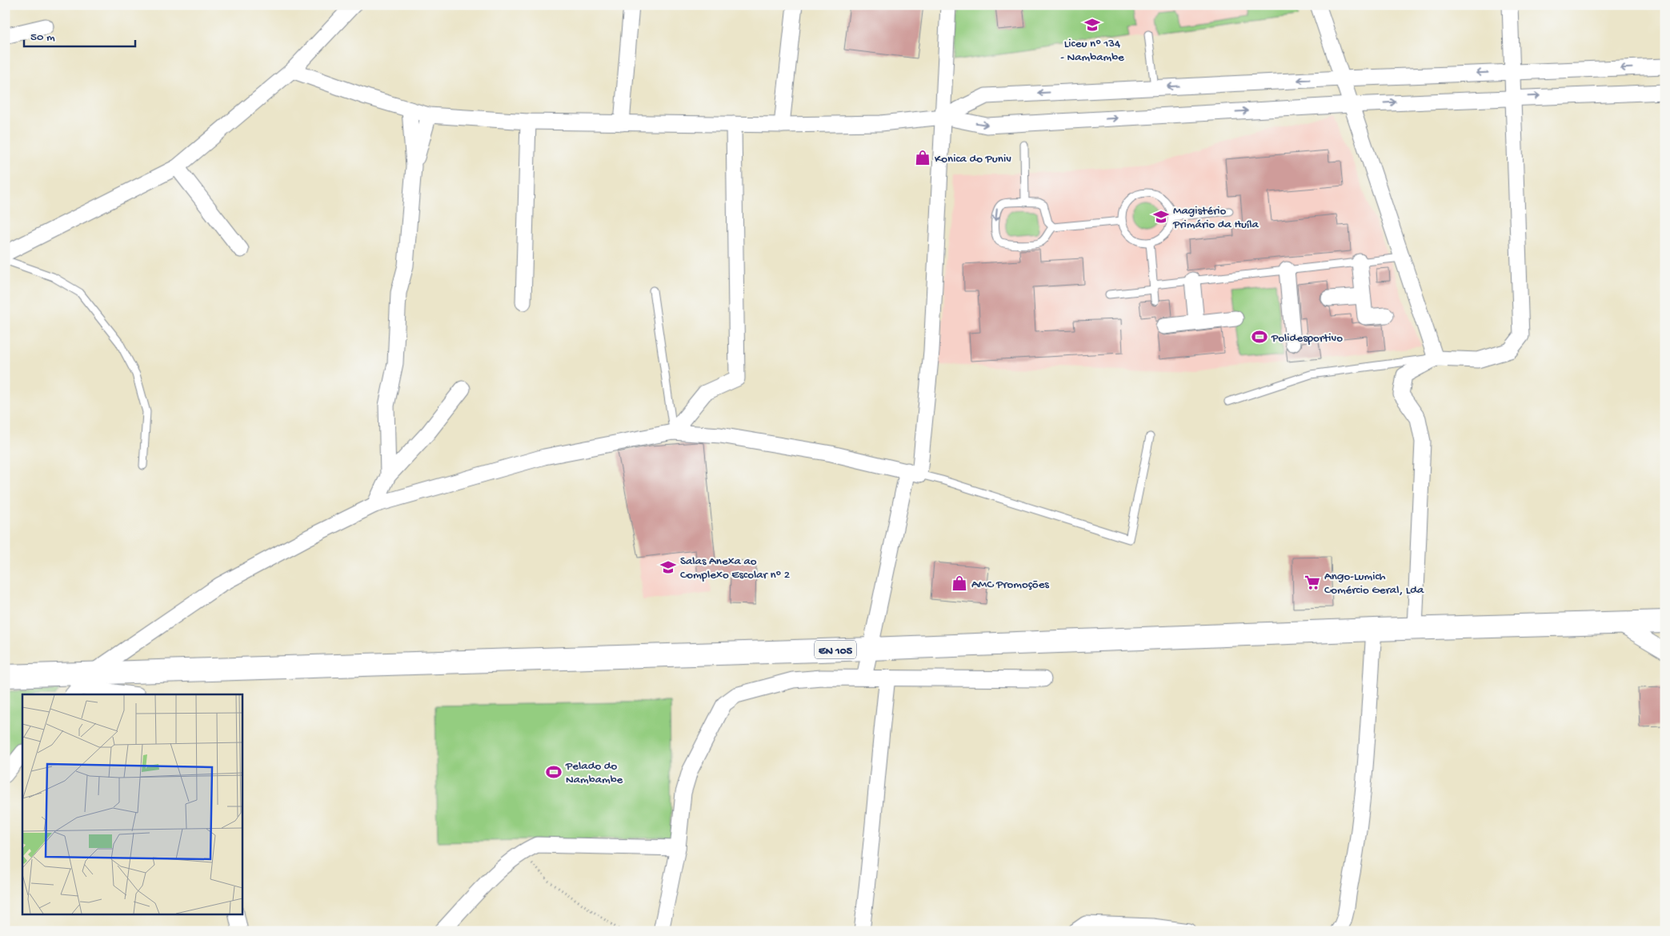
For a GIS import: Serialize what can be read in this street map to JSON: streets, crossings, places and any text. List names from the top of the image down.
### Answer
{
  "streets": {
    "main road": ["EN 105"]
  },
  "places": {
    "school or university": ["Liceu nº 134 - Nambambe", "Magistério Primário da Huíla", "Salas Anexa ao Complexo Escolar nº 2"],
    "shop": ["Konica do Puniv", "AMC Promoções"],
    "sports": ["Polidesportivo", "Pelado do Nambambe"],
    "supermarket": ["Ango-Lumich Comércio Geral, Lda"]
  },
  "scale_bar": "50 m"
}
